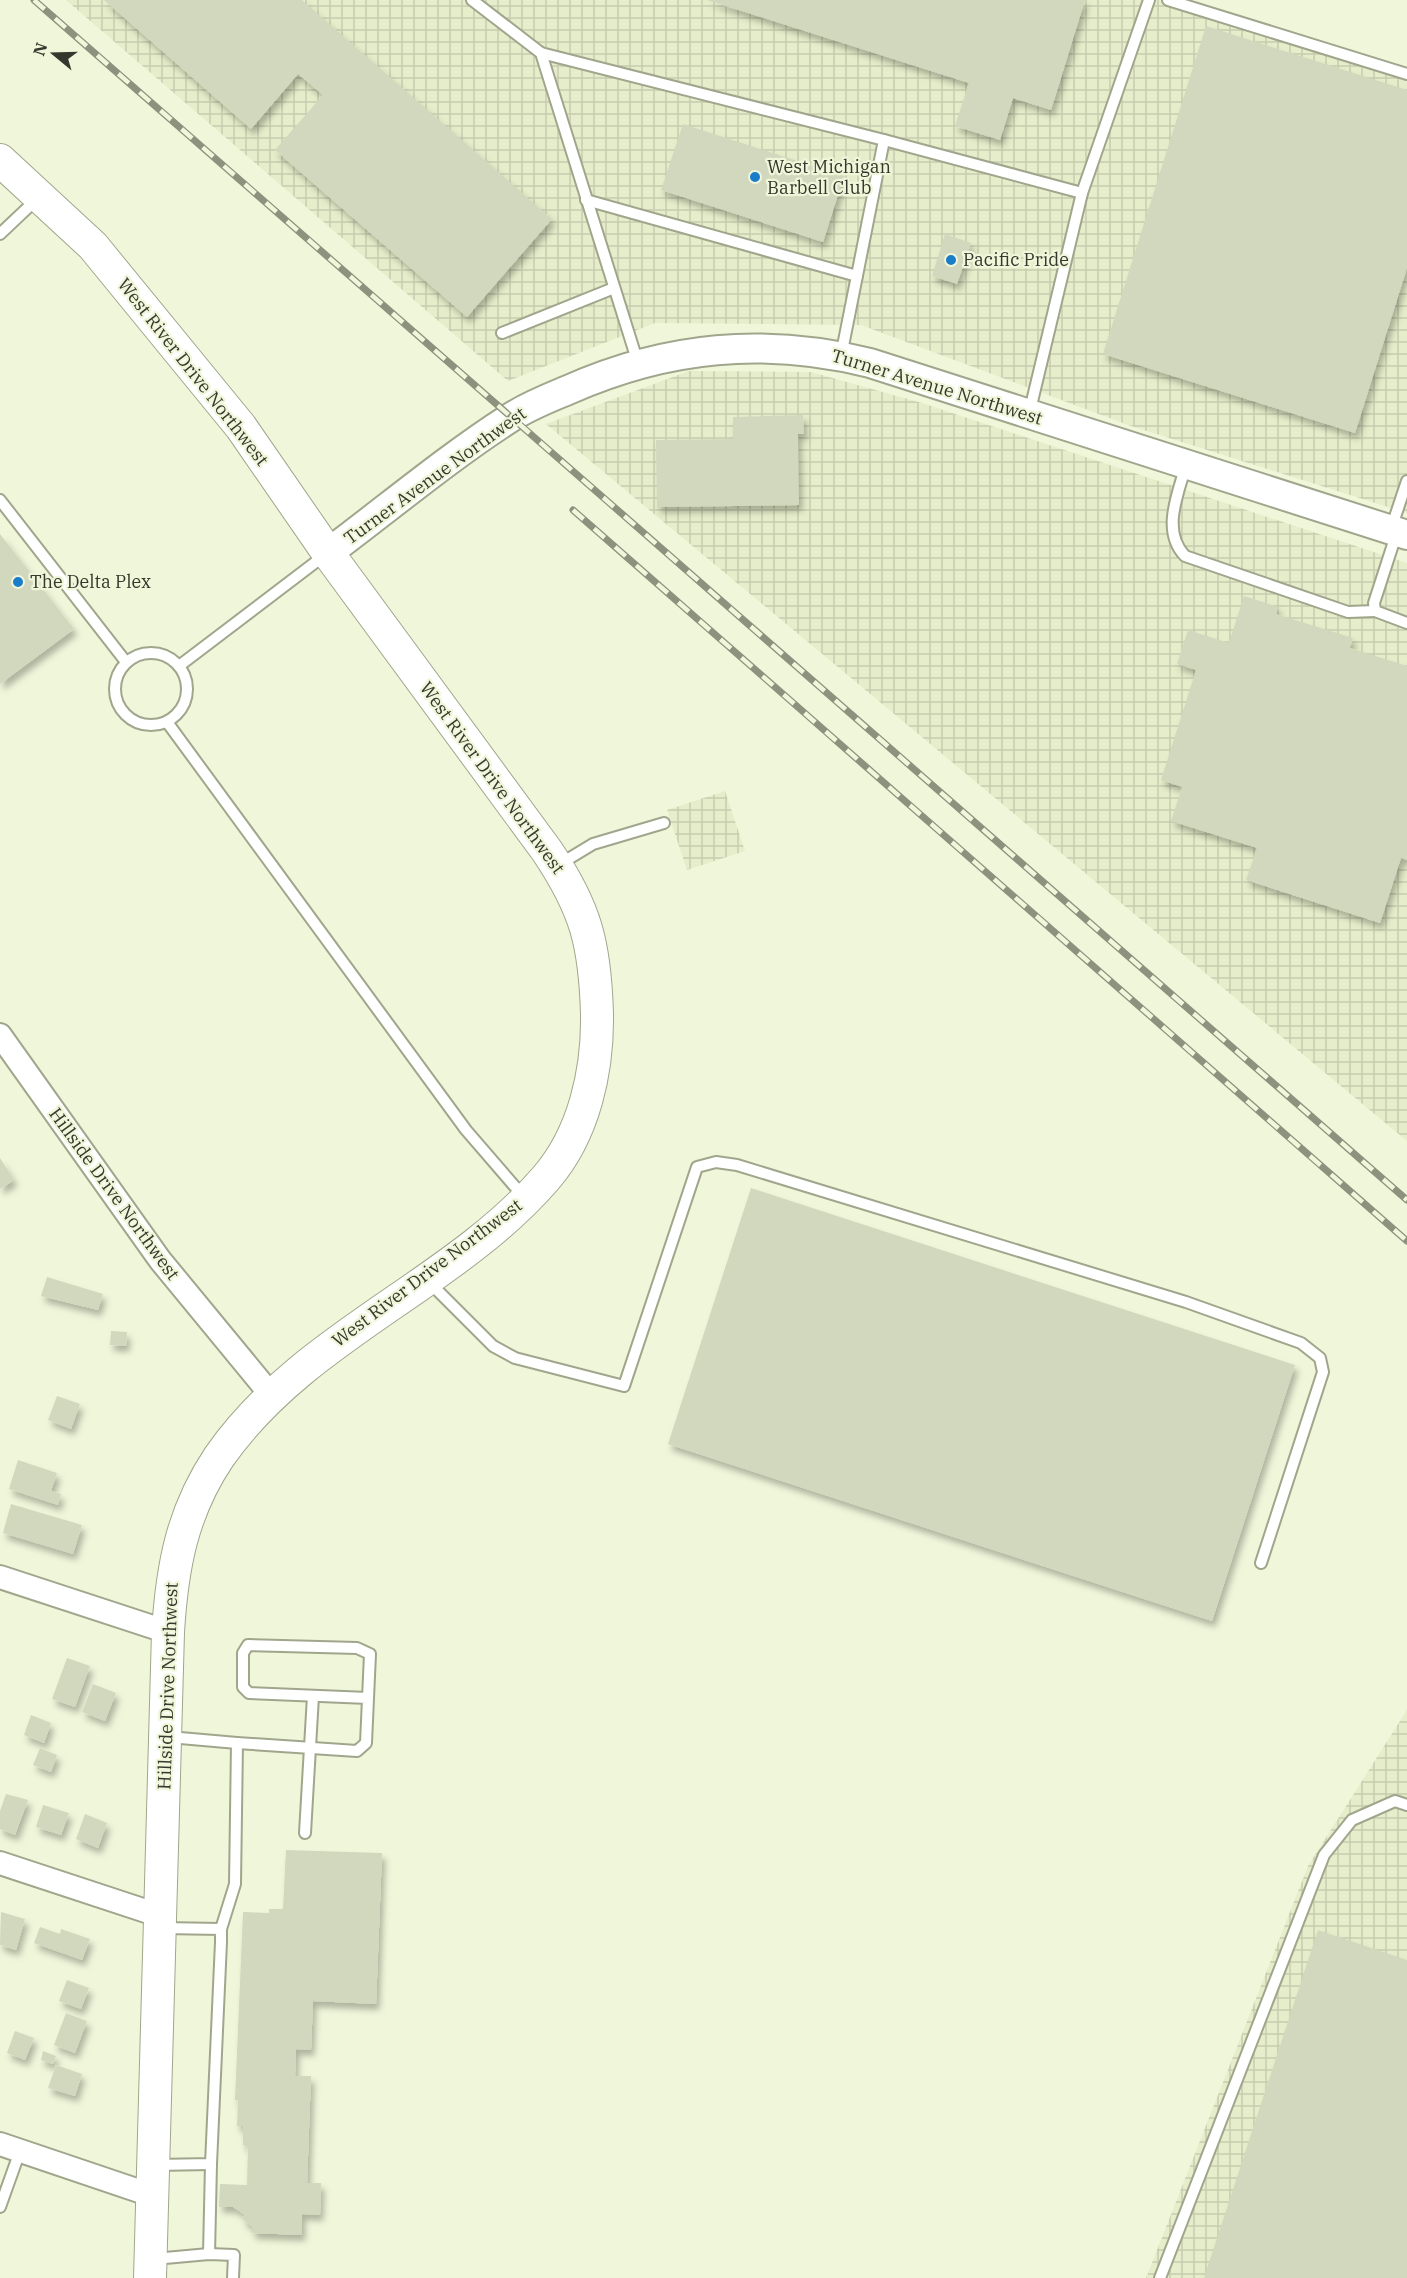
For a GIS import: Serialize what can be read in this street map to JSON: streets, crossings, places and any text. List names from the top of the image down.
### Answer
{
  "streets": {
    "main road": ["West River Drive Northwest", "Hillside Drive Northwest"],
    "street": ["Turner Avenue Northwest"]
  },
  "crossings": [
    ["West River Drive Northwest", "Turner Avenue Northwest"],
    ["West River Drive Northwest", "Hillside Drive Northwest"]
  ],
  "places": ["West Michigan Barbell Club", "Pacific Pride", "The Delta Plex"],
  "north": "left"
}
